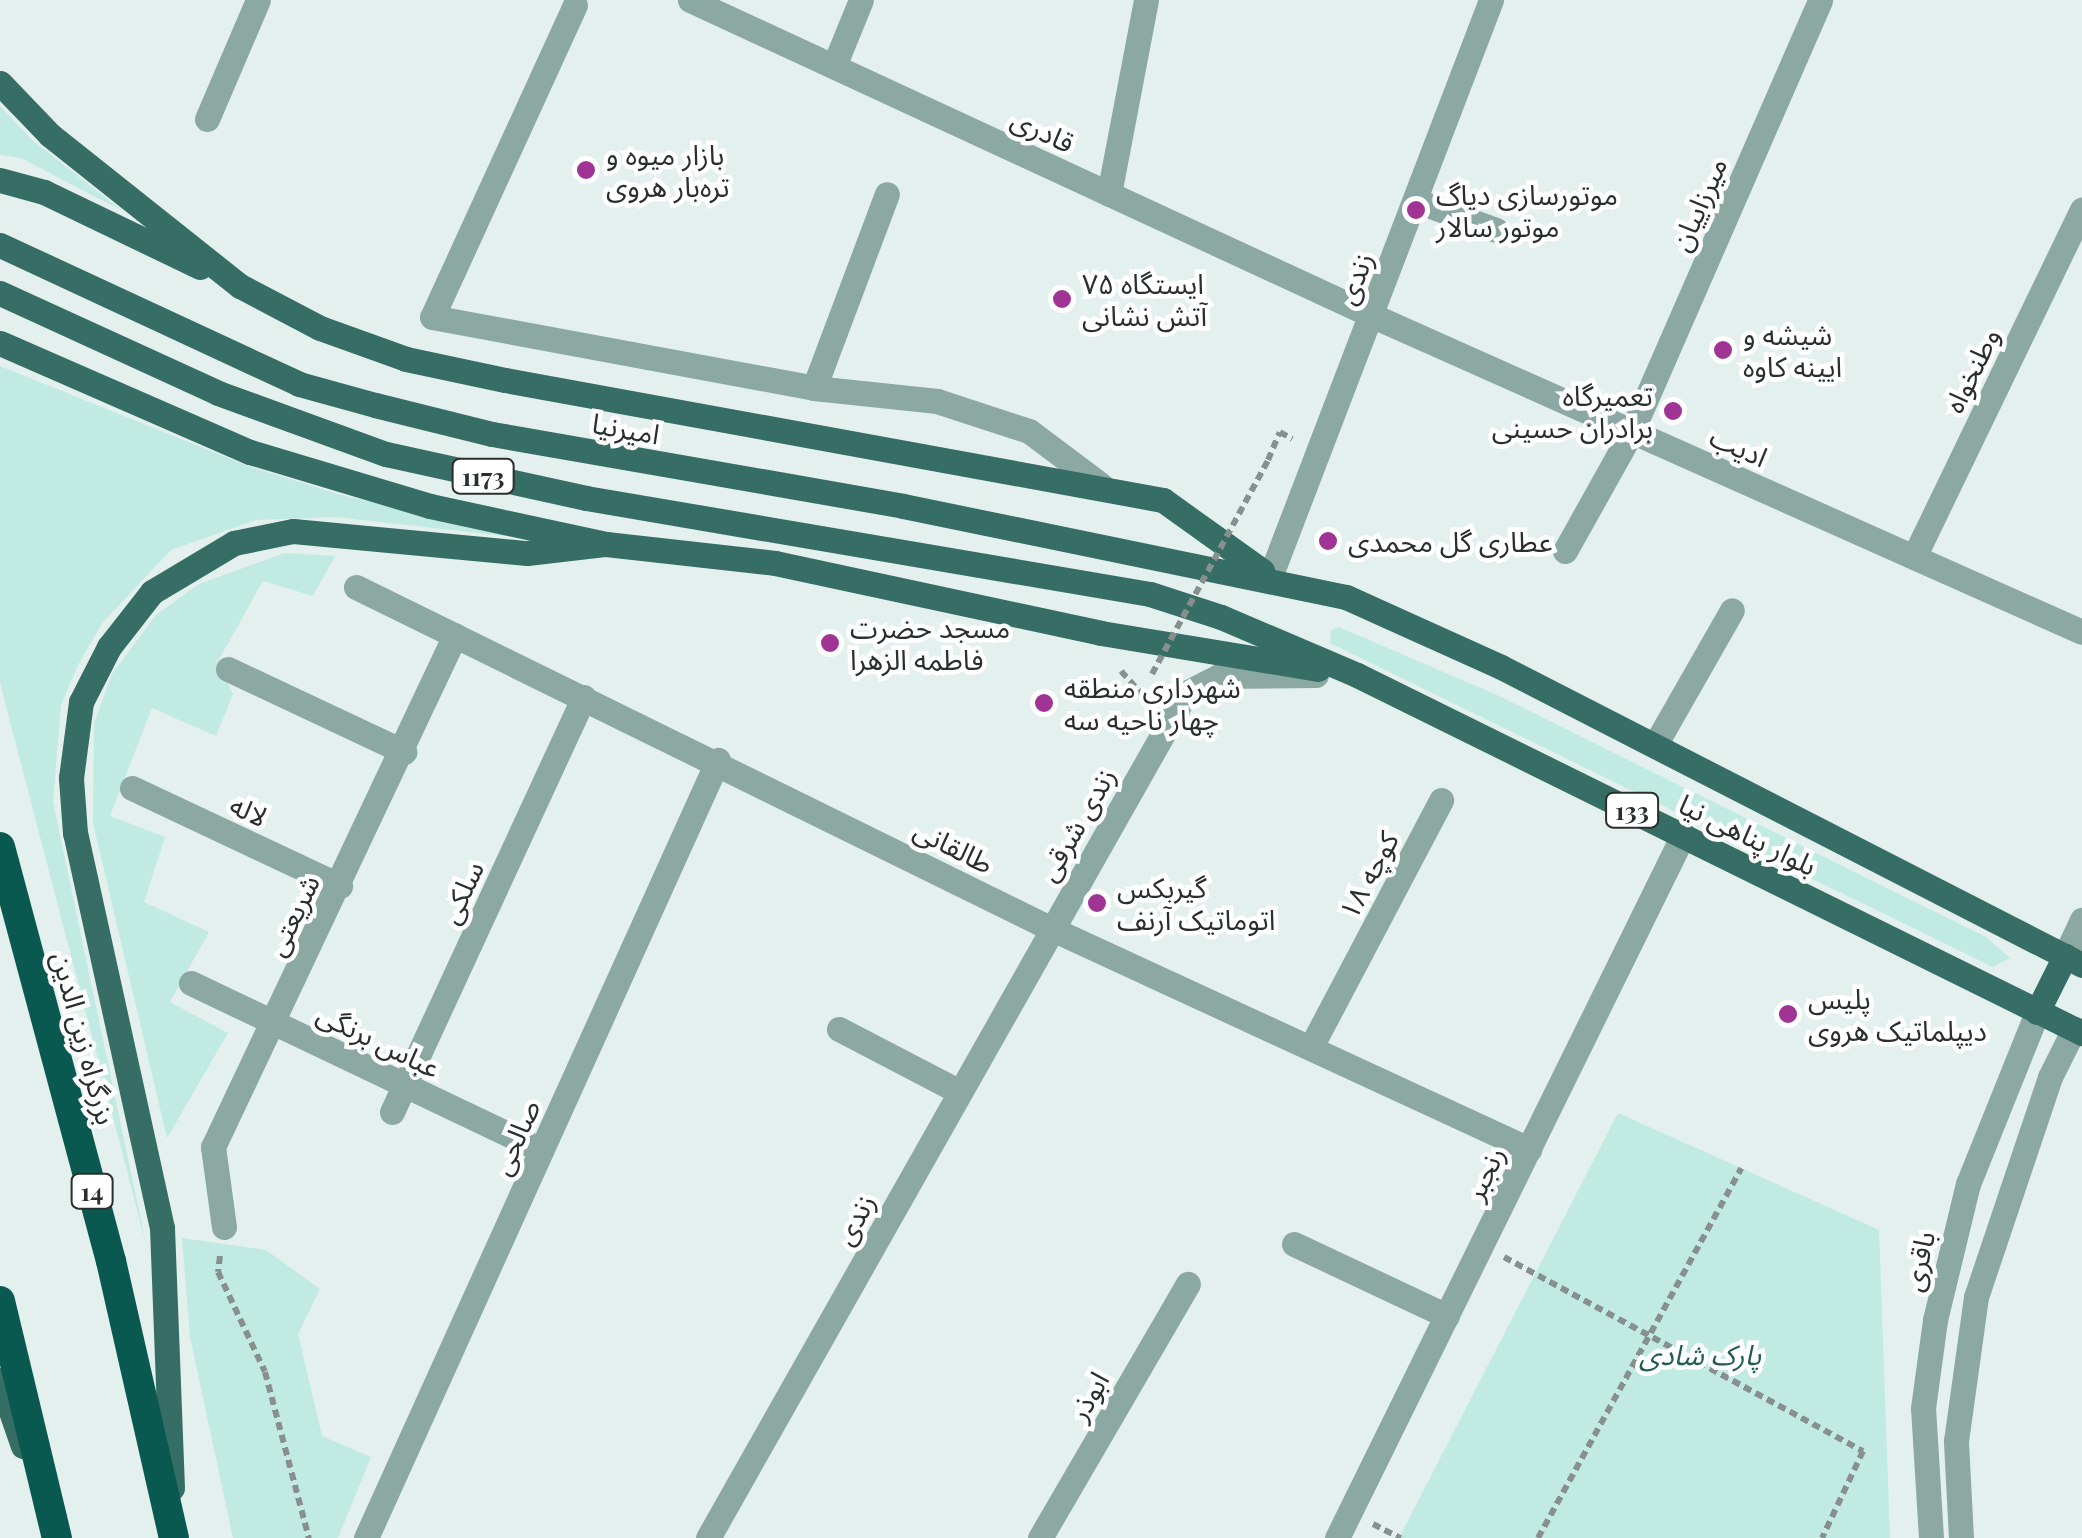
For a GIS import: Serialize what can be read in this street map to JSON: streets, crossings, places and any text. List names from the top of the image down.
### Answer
{
  "streets": {
    "highway": ["بزرگراه زین الدین", "14"],
    "main road": [
      "امیرنیا",
      "1173",
      "133",
      "بلوار پناهی نیا"
    ],
    "street": [
      "قادری",
      "میرزاییان",
      "زندی",
      "وطنخواه",
      "ادیب",
      "لاله",
      "زندی شرقی",
      "طالقانی",
      "کوچه ۱۸",
      "سلکی",
      "شریعتی",
      "عباس برنگی",
      "صالحی",
      "رنجبر",
      "باقری",
      "ابوذر"
    ]
  },
  "crossings": [
    ["قادری", "زندی"],
    ["قادری", "ادیب"],
    ["میرزاییان", "ادیب"],
    ["زندی", "امیرنیا"],
    ["زندی", "ادیب"],
    ["زندی", "زندی شرقی"],
    ["زندی", "بلوار پناهی نیا"],
    ["زندی", "طالقانی"],
    ["وطنخواه", "ادیب"],
    ["امیرنیا", "بلوار پناهی نیا"],
    ["1173", "بلوار پناهی نیا"],
    ["لاله", "شریعتی"],
    ["زندی شرقی", "بلوار پناهی نیا"],
    ["زندی شرقی", "طالقانی"],
    ["بلوار پناهی نیا", "رنجبر"],
    ["بلوار پناهی نیا", "باقری"],
    ["طالقانی", "کوچه ۱۸"],
    ["طالقانی", "سلکی"],
    ["طالقانی", "شریعتی"],
    ["طالقانی", "صالحی"],
    ["طالقانی", "رنجبر"],
    ["سلکی", "عباس برنگی"],
    ["شریعتی", "عباس برنگی"],
    ["عباس برنگی", "صالحی"]
  ],
  "parks": ["پارک شادی"],
  "places": [
    "بازار میوه و تره‌بار هروی",
    "موتورسازی دیاگ موتور سالار",
    "ایستگاه ۷۵ آتش نشانی",
    "شیشه و ایینه کاوه",
    "تعمیرگاه برادران حسینی",
    "عطاری گل محمدی",
    "مسجد حضرت فاطمه الزهرا",
    "شهرداری منطقه چهار ناحیه سه",
    "گیربکس اتوماتیک آرنف",
    "پلیس دیپلماتیک هروی"
  ]
}
